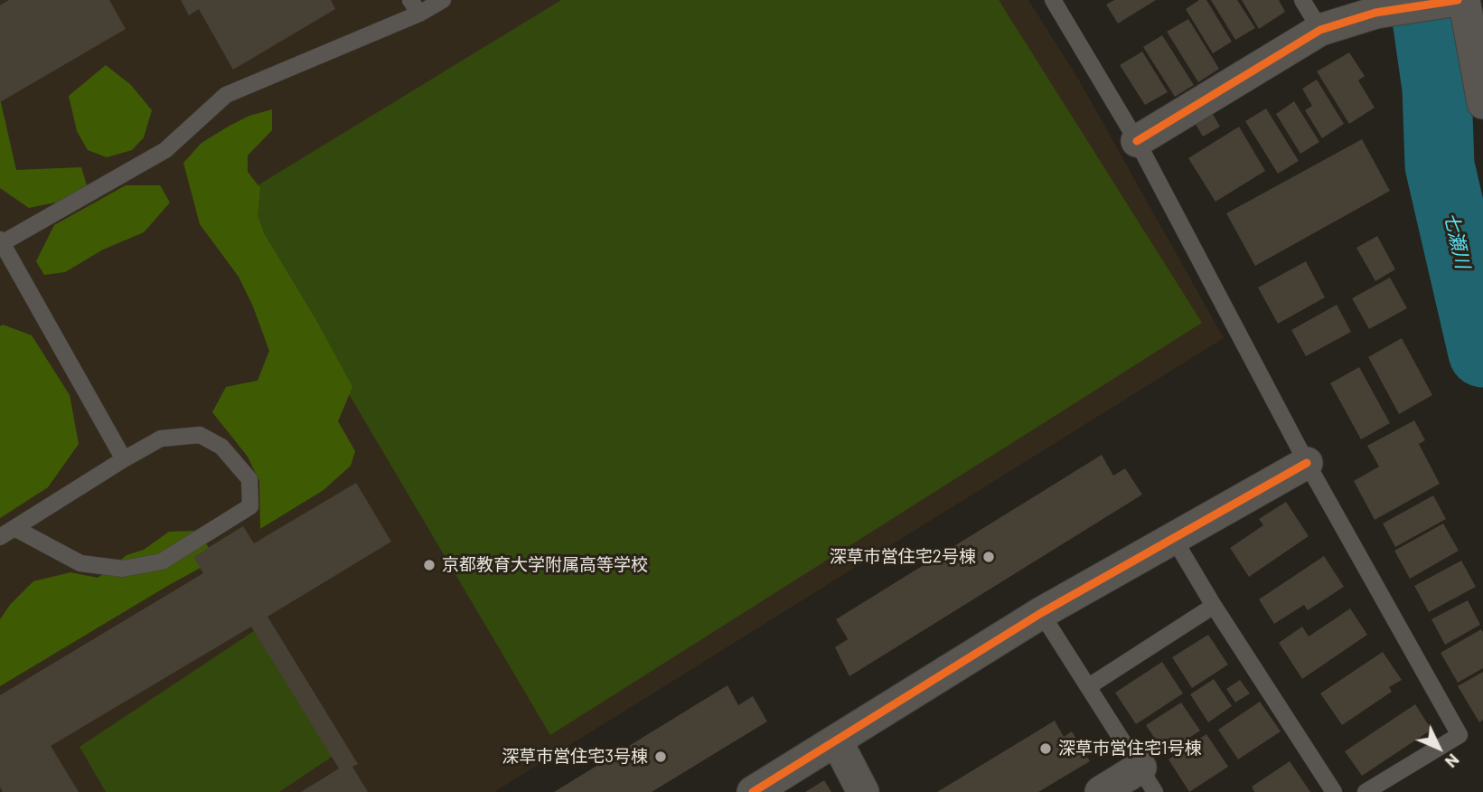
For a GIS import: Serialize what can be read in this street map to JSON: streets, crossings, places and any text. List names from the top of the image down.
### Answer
{
  "water": ["七瀬川"],
  "places": [
    "深草市営住宅2号棟",
    "京都教育大学附属高等学校",
    "深草市営住宅1号棟",
    "深草市営住宅3号棟"
  ],
  "north": "bottom right"
}
